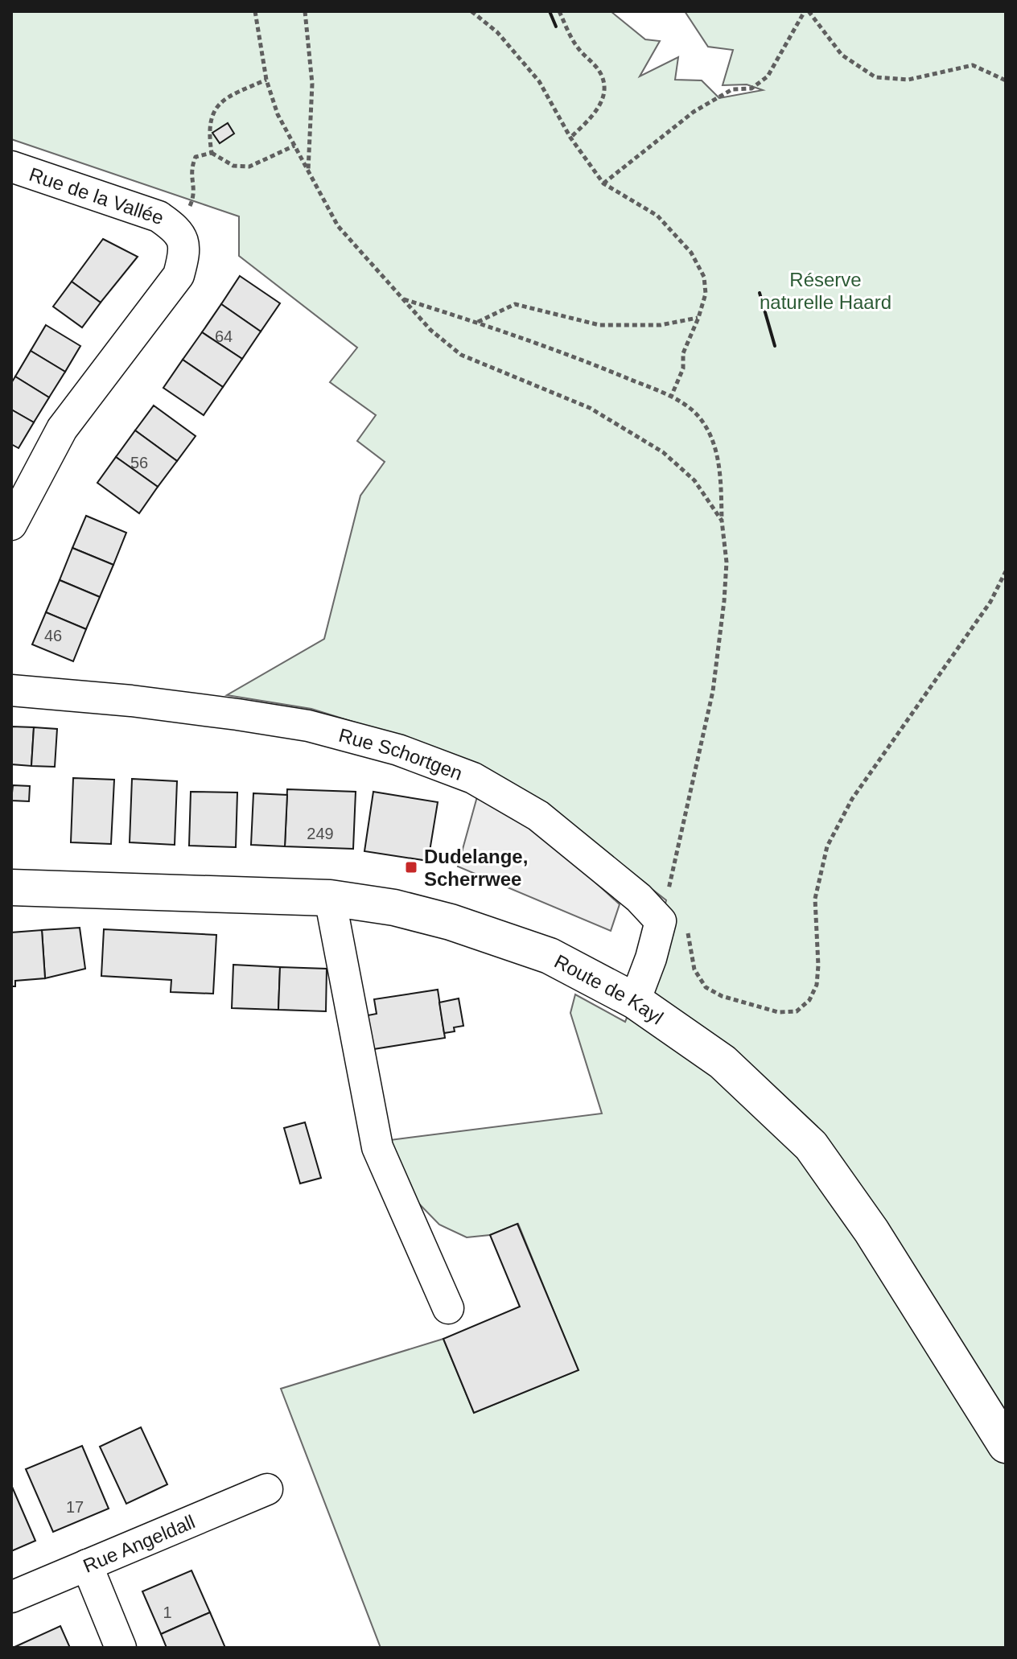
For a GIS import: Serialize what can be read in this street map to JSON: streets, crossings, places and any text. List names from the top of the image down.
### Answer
{
  "streets": {
    "main road": ["Route de Kayl"],
    "street": ["Rue de la Vallée", "Rue Schortgen", "Rue Angeldall"]
  },
  "parks": ["Réserve naturelle Haard"],
  "places": {
    "transit": ["Dudelange, Scherrwee"]
  },
  "house_numbers": [
    "64",
    "56",
    "46",
    "249",
    "17",
    "1"
  ]
}
